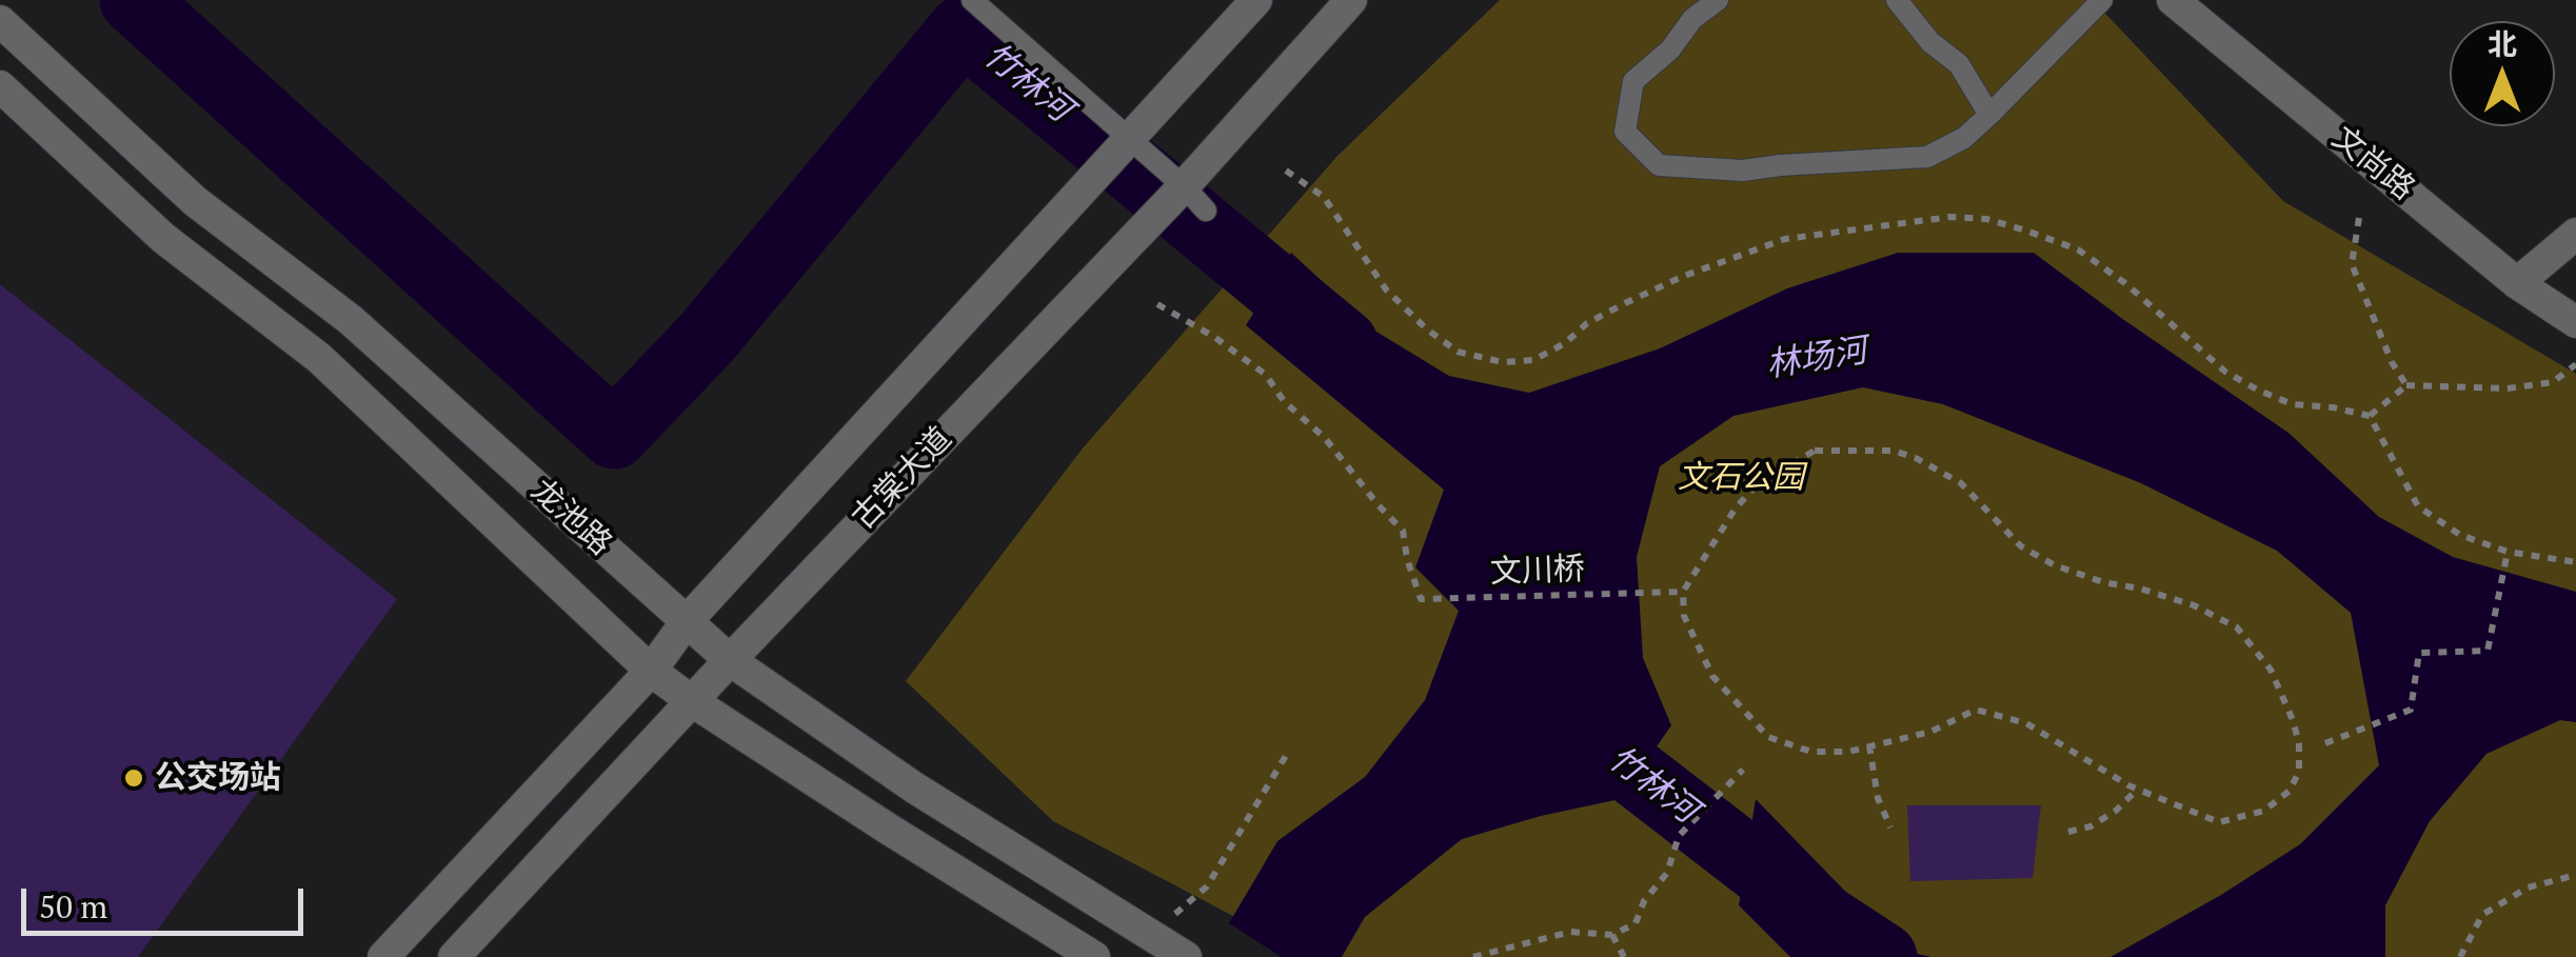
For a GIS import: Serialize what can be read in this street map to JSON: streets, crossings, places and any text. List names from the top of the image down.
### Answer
{
  "streets": {
    "main road": ["文尚路", "古棠大道", "龙池路"],
    "path": ["文川桥"]
  },
  "crossings": [
    ["古棠大道", "龙池路"]
  ],
  "water": ["竹林河", "林场河"],
  "parks": ["文石公园"],
  "places": ["公交场站"],
  "scale_bar": "50 m",
  "north": "top"
}
